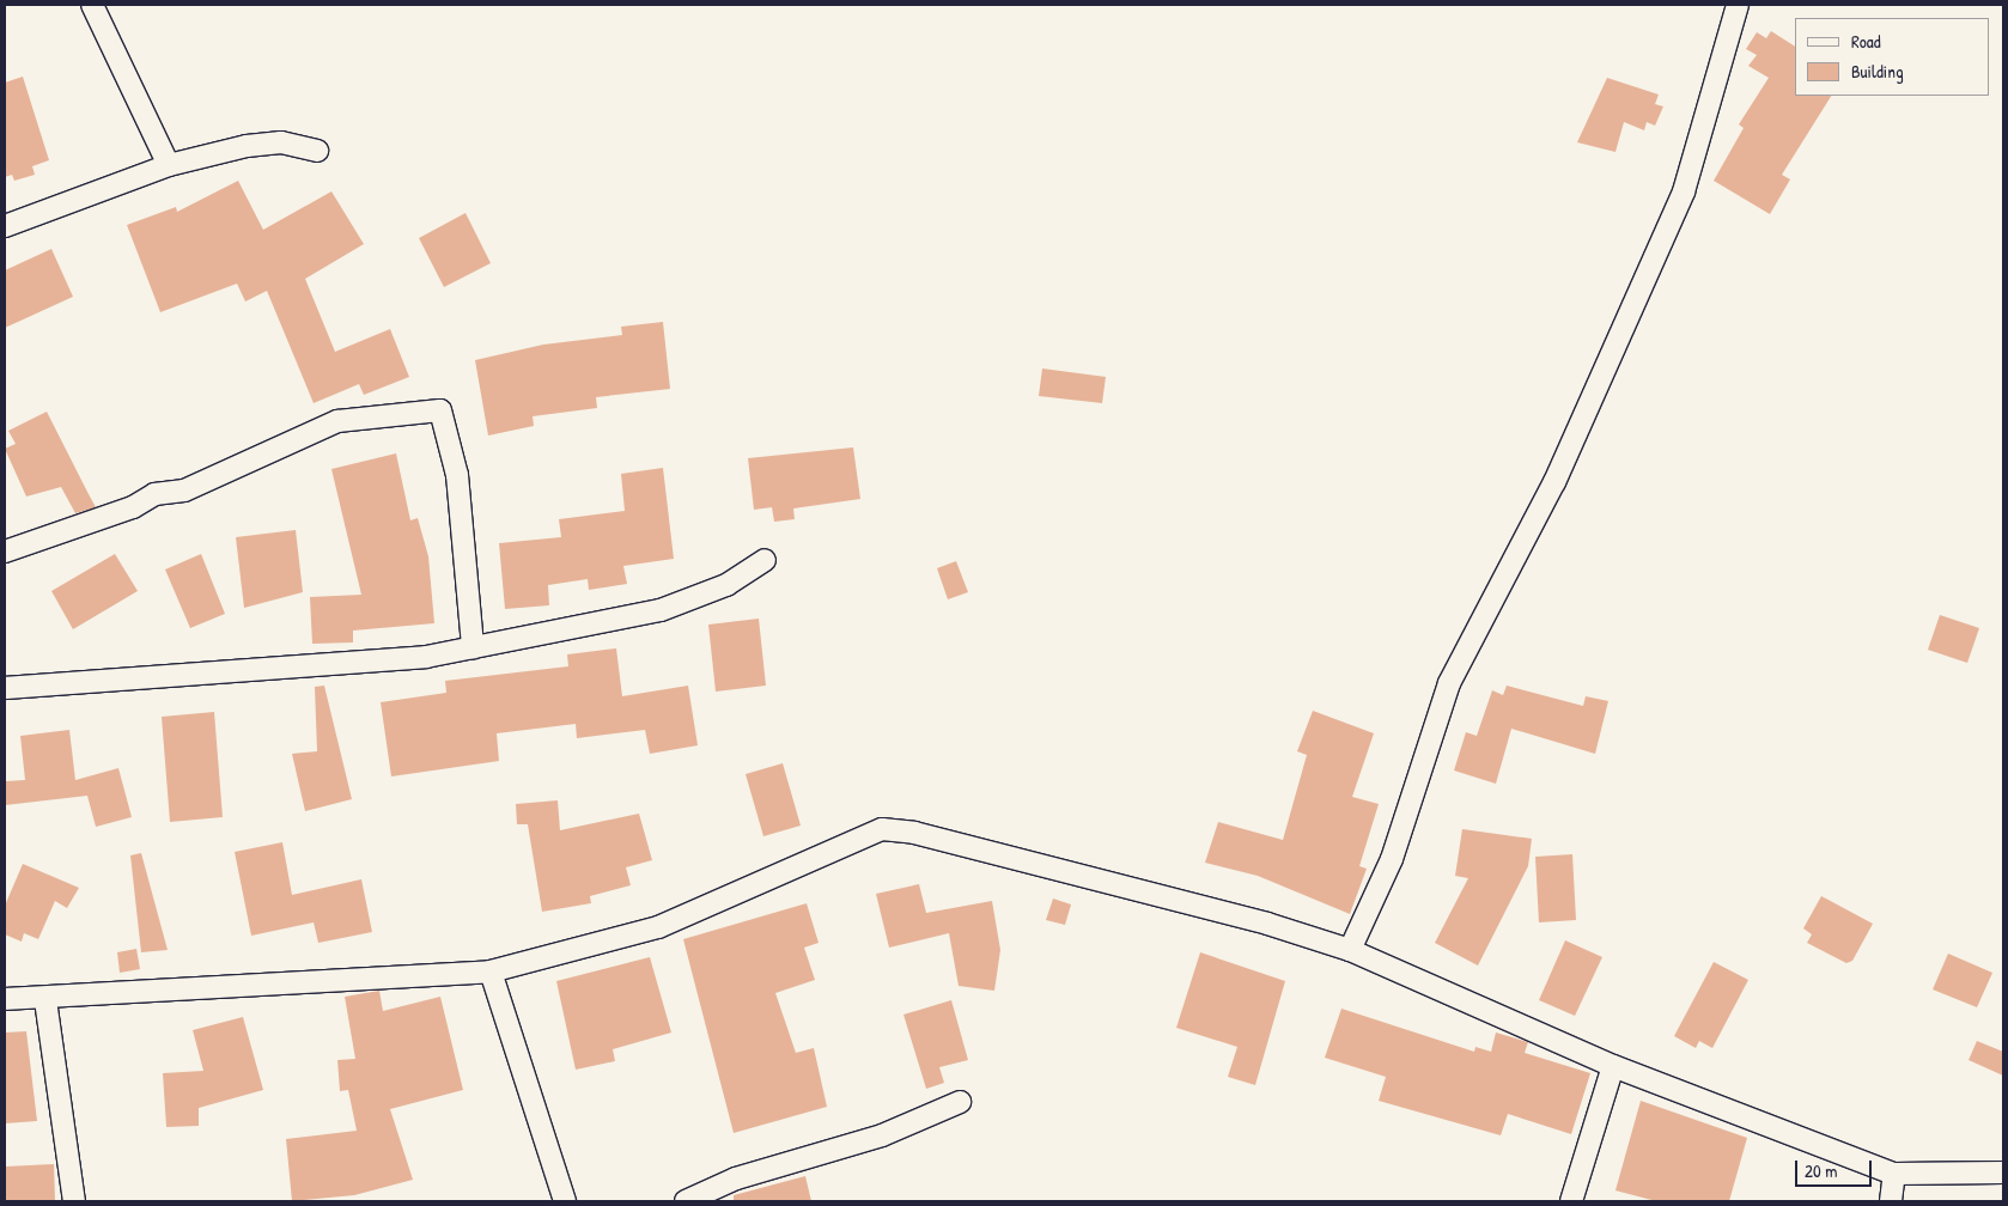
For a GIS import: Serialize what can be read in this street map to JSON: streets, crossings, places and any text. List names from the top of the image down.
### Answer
{
  "legend": ["Road", "Building"],
  "scale_bar": "20 m"
}
